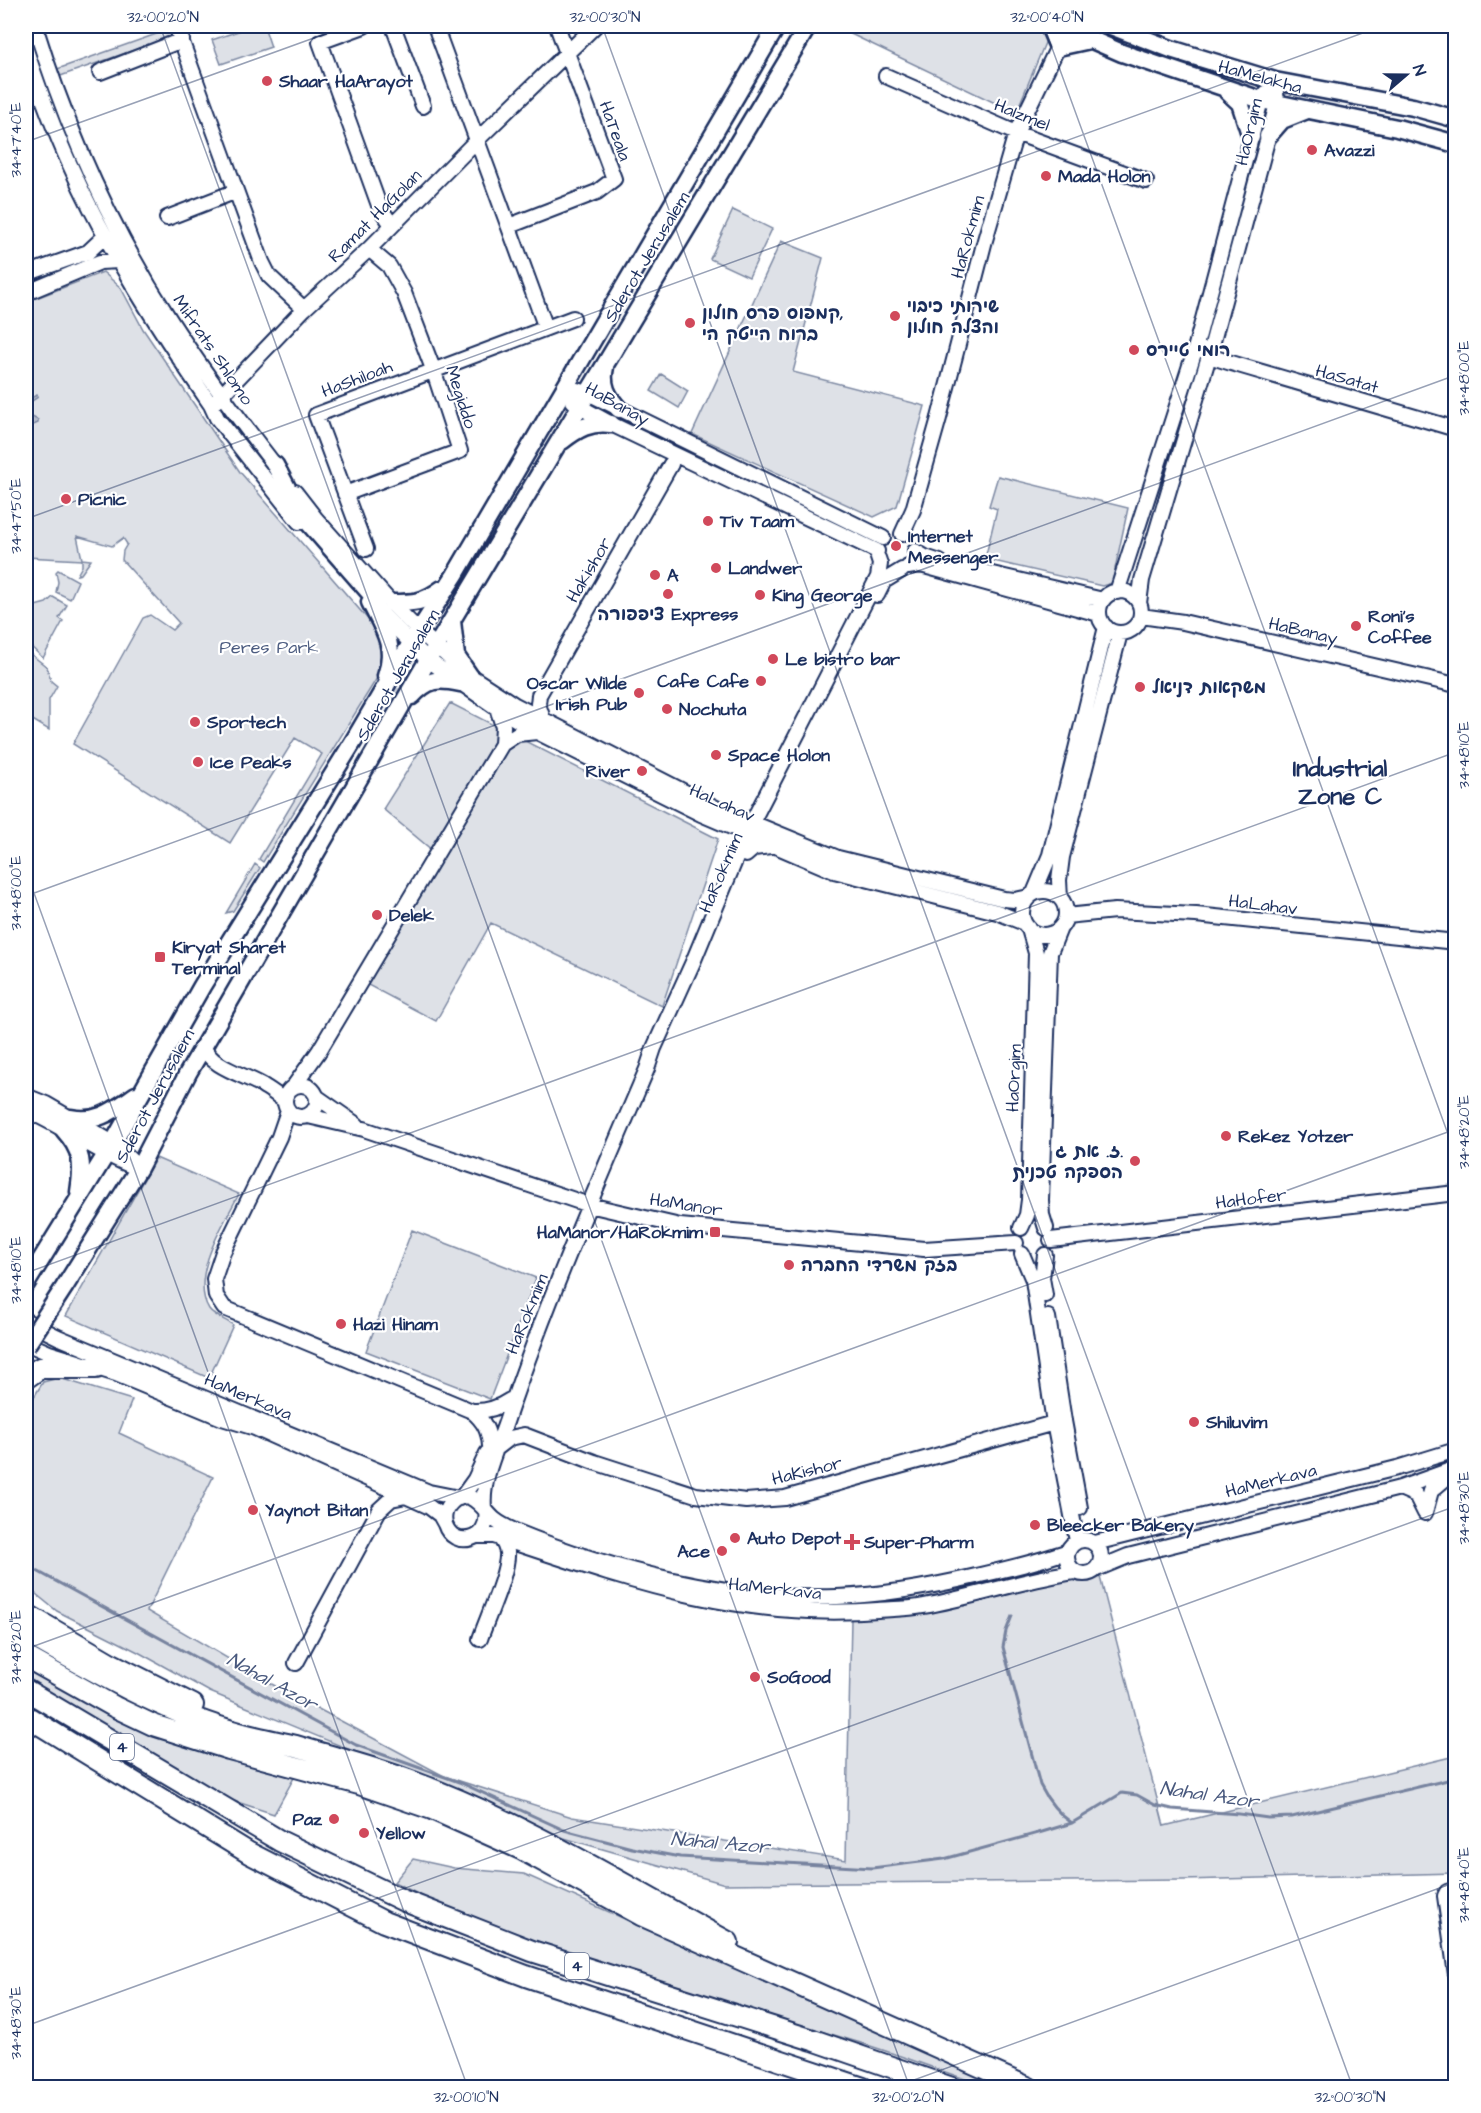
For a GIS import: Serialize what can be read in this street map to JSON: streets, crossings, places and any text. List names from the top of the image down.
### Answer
{
  "streets": {
    "highway": ["4"],
    "main road": ["HaMelakha", "Sderot Jerusalem"],
    "street": [
      "HaIzmel",
      "HaTeala",
      "HaOrgim",
      "Ramat HaGolan",
      "HaRokmim",
      "Mifrats Shlomo",
      "HaShiloah",
      "HaSatat",
      "Megiddo",
      "HaBanay",
      "Hakishor",
      "HaLahav",
      "HaHofer",
      "HaManor",
      "HaMerkava",
      "HaKishor"
    ]
  },
  "crossings": [
    ["HaMelakha", "HaOrgim"],
    ["HaMelakha", "HaRokmim"],
    ["HaIzmel", "HaRokmim"],
    ["HaTeala", "Ramat HaGolan"],
    ["HaOrgim", "HaSatat"],
    ["HaOrgim", "HaBanay"],
    ["HaOrgim", "HaLahav"],
    ["HaOrgim", "HaHofer"],
    ["HaOrgim", "HaManor"],
    ["Ramat HaGolan", "Mifrats Shlomo"],
    ["Ramat HaGolan", "Megiddo"],
    ["HaRokmim", "HaBanay"],
    ["HaRokmim", "HaLahav"],
    ["HaRokmim", "HaManor"],
    ["HaRokmim", "HaMerkava"],
    ["HaRokmim", "HaKishor"],
    ["Sderot Jerusalem", "Mifrats Shlomo"],
    ["Sderot Jerusalem", "HaBanay"],
    ["Sderot Jerusalem", "HaLahav"],
    ["Sderot Jerusalem", "HaManor"],
    ["Sderot Jerusalem", "HaMerkava"],
    ["Mifrats Shlomo", "HaLahav"],
    ["HaShiloah", "Megiddo"],
    ["HaHofer", "HaManor"]
  ],
  "districts": ["Industrial Zone C"],
  "water": ["Nahal Azor"],
  "parks": ["Peres Park"],
  "places": {
    "other": [
      "Shaar HaArayot",
      "Avazzi",
      "Mada Holon",
      "שירותי כיבוי והצלה חולון",
      "קמפוס פרס חולון, ברוח הייטק הי",
      "רומי טיירס",
      "Picnic",
      "Tiv Taam",
      "Internet Messenger",
      "Landwer",
      "A",
      "ציפפורה Express",
      "King George",
      "Roni's Coffee",
      "Le bistro bar",
      "Cafe Cafe",
      "משקאות דניאל",
      "Oscar Wilde Irish Pub",
      "Nochuta",
      "Sportech",
      "Space Holon",
      "Ice Peaks",
      "River",
      "Delek",
      "Rekez Yotzer",
      "ז. את ג. הספקה טכנית",
      "בזק משרדי החברה",
      "Hazi Hinam",
      "Shiluvim",
      "Yaynot Bitan",
      "Bleecker Bakery",
      "Auto Depot",
      "Ace",
      "SoGood",
      "Paz",
      "Yellow"
    ],
    "transit": ["Kiryat Sharet Terminal", "HaManor/HaRokmim"],
    "health": ["Super-Pharm"]
  },
  "north": "right",
  "coordinates": [
    "32°00'20\"N",
    "32°00'30\"N",
    "32°00'40\"N",
    "34°47'40\"E",
    "34°48'00\"E",
    "34°47'50\"E",
    "34°48'10\"E",
    "34°48'20\"E",
    "34°48'30\"E",
    "34°48'40\"E",
    "32°00'10\"N"
  ]
}
